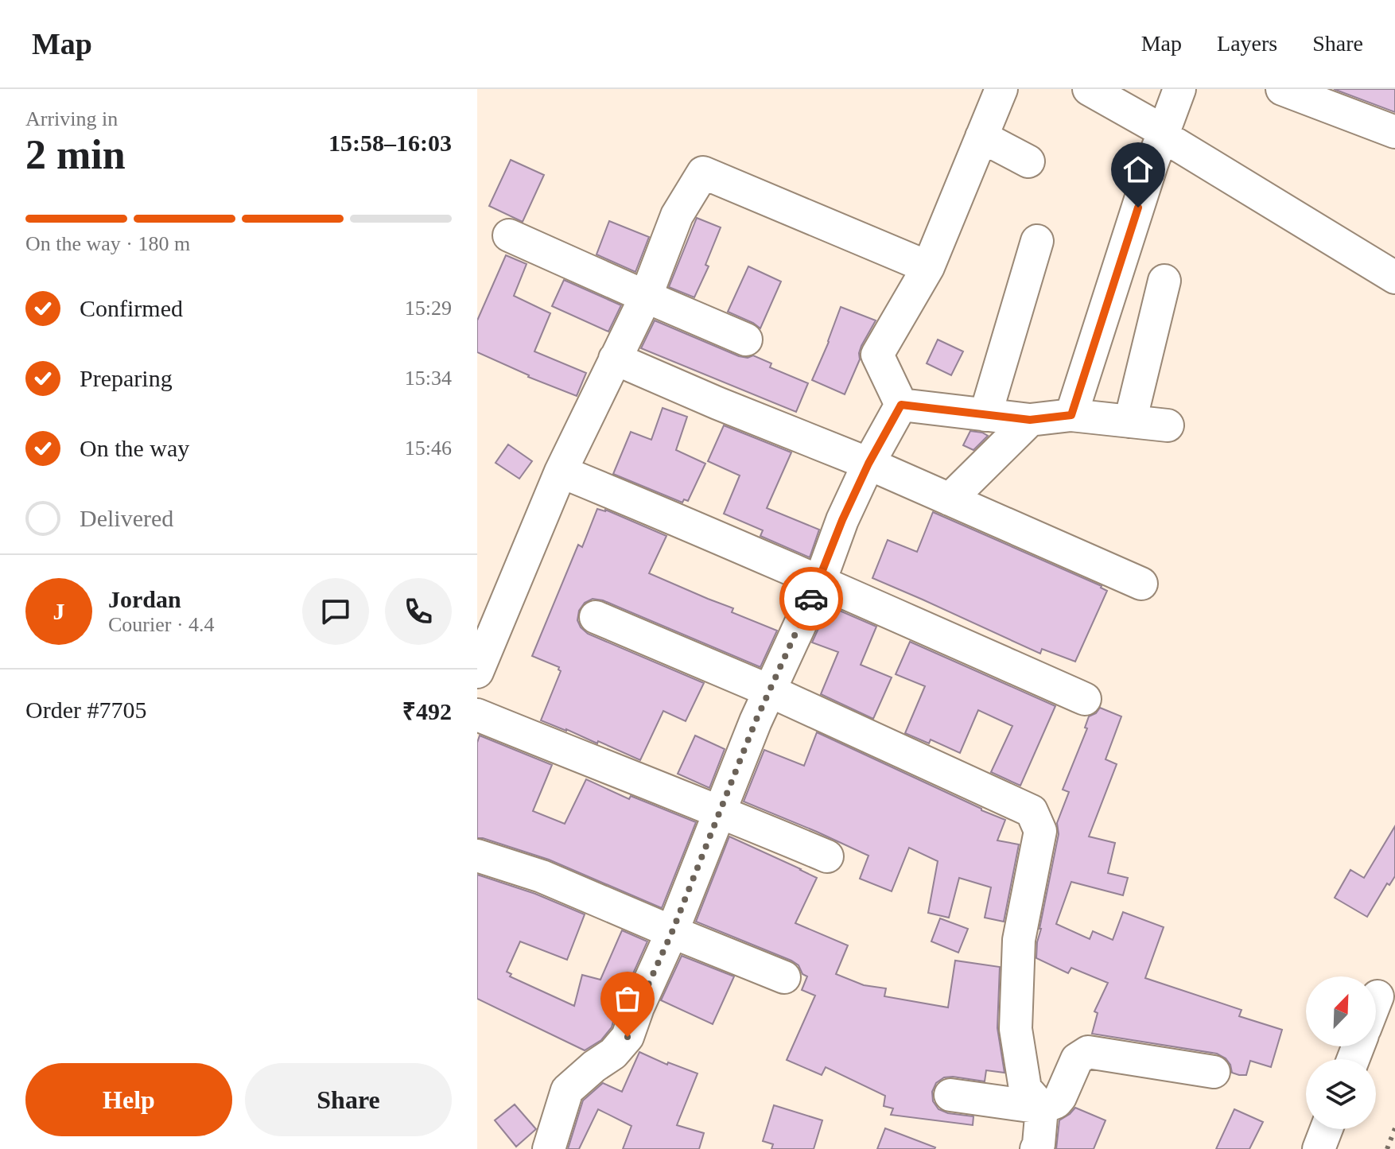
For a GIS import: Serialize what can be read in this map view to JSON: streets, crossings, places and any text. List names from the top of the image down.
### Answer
{
  "north": "top right",
  "page": {
    "header": "Map",
    "nav": ["Map", "Layers", "Share"],
    "heading": ["2 min", "Arriving in", "15:58–16:03"],
    "panel": [
      "Jordan",
      "Courier · 4.4",
      "Order #7705",
      "₹492"
    ],
    "bar": "On the way · 180 m",
    "list": [
      ["Confirmed", "15:29"],
      ["Preparing", "15:34"],
      ["On the way", "15:46"],
      "Delivered"
    ],
    "round": "J",
    "buttons": ["Help", "Share"]
  }
}
